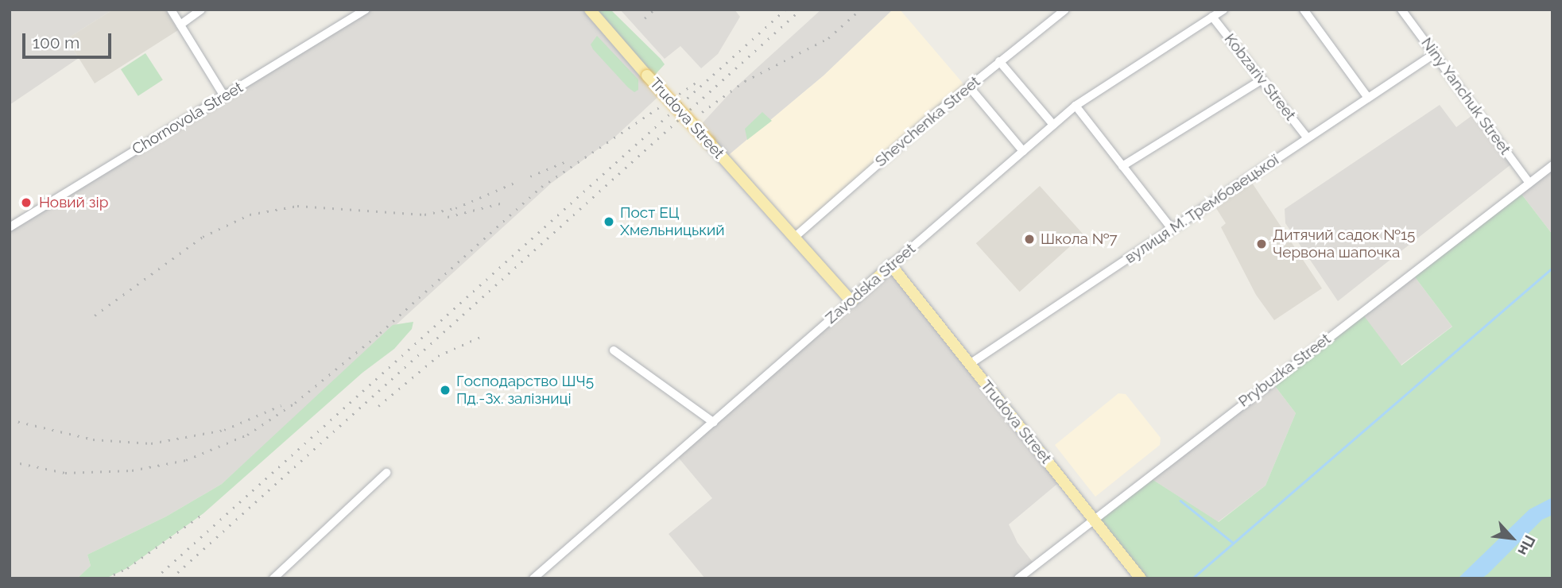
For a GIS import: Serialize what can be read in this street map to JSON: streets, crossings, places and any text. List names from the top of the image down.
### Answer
{
  "streets": {
    "main road": ["Trudova Street", "Zavodska Street"],
    "street": [
      "Kobzariv Street",
      "Niny Yanchuk Street",
      "Chornovola Street",
      "Shevchenka Street",
      "вулиця М. Трембовецької",
      "Prybuzka Street"
    ]
  },
  "crossings": [
    ["Kobzariv Street", "вулиця М. Трембовецької"],
    ["Kobzariv Street", "Zavodska Street"],
    ["Niny Yanchuk Street", "вулиця М. Трембовецької"],
    ["Niny Yanchuk Street", "Prybuzka Street"],
    ["Trudova Street", "Shevchenka Street"],
    ["Trudova Street", "вулиця М. Трембовецької"],
    ["Trudova Street", "Zavodska Street"],
    ["Trudova Street", "Prybuzka Street"]
  ],
  "places": [
    "Новий зір",
    "Пост ЕЦ Хмельницький",
    "Школа №7",
    "Дитячий садок №15 Червона шапочка",
    "Господарство ШЧ5 Пд.-Зх. залізниці"
  ],
  "scale_bar": "100 m",
  "north": "bottom right"
}
